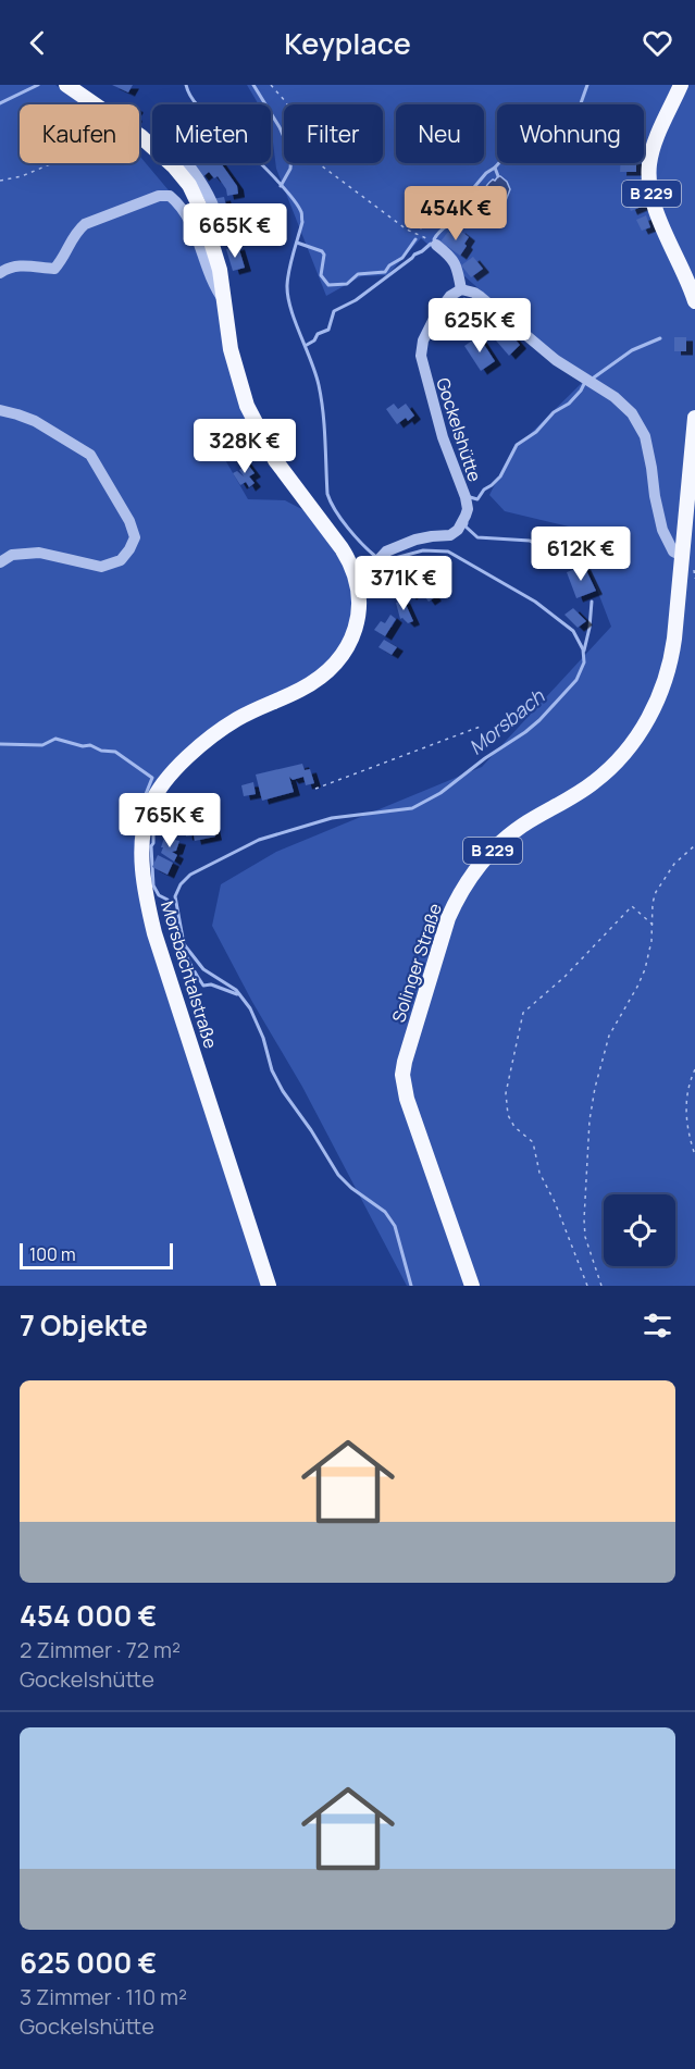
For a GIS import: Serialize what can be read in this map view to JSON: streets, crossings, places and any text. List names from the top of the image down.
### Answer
{
  "streets": {
    "main road": ["B 229", "Solinger Straße", "Morsbachtalstraße"],
    "street": ["Gockelshütte"]
  },
  "crossings": [
    ["Gockelshütte", "Morsbachtalstraße"]
  ],
  "water": ["Morsbach"],
  "scale_bar": "100 m",
  "page": {
    "header": "Keyplace",
    "chip": [
      "Kaufen",
      "Mieten",
      "Filter",
      "Neu",
      "Wohnung"
    ],
    "price": [
      "454K €",
      "665K €",
      "625K €",
      "328K €",
      "612K €",
      "371K €",
      "765K €"
    ],
    "scale": "100 m",
    "heading": "7 Objekte",
    "list": [
      {
        "name": "454 000 €",
        "note": "2 Zimmer · 72 m² · Gockelshütte"
      },
      {
        "name": "625 000 €",
        "note": "3 Zimmer · 110 m² · Gockelshütte"
      }
    ]
  }
}
